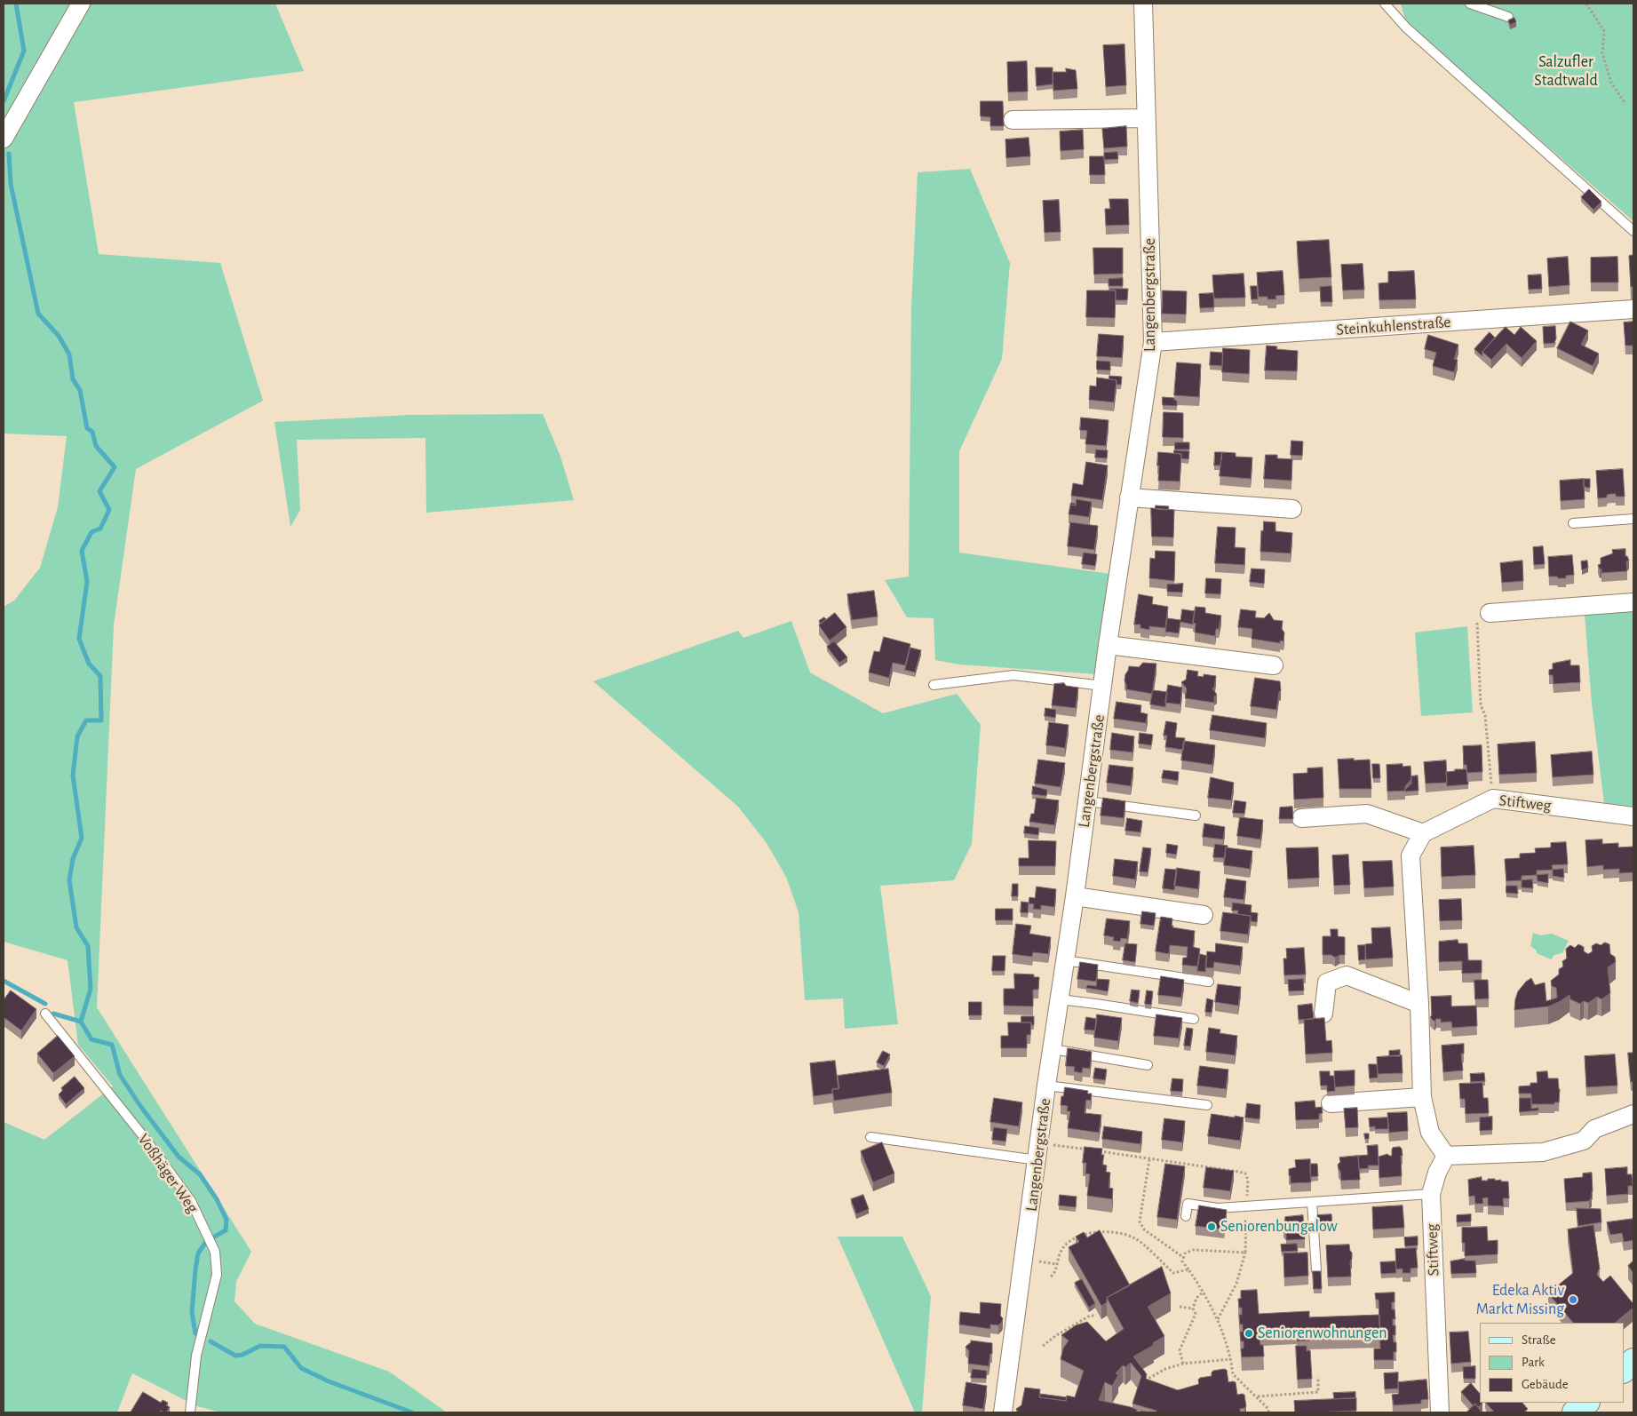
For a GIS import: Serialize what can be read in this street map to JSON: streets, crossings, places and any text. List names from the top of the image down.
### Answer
{
  "streets": {
    "street": ["Langenbergstraße", "Steinkuhlenstraße", "Stiftweg"],
    "lane": ["Voßhäger Weg"]
  },
  "crossings": [
    ["Langenbergstraße", "Steinkuhlenstraße"]
  ],
  "parks": ["Salzufler Stadtwald"],
  "places": ["Seniorenbungalow", "Edeka Aktiv Markt Missing", "Seniorenwohnungen"],
  "legend": ["Straße", "Park", "Gebäude"]
}
